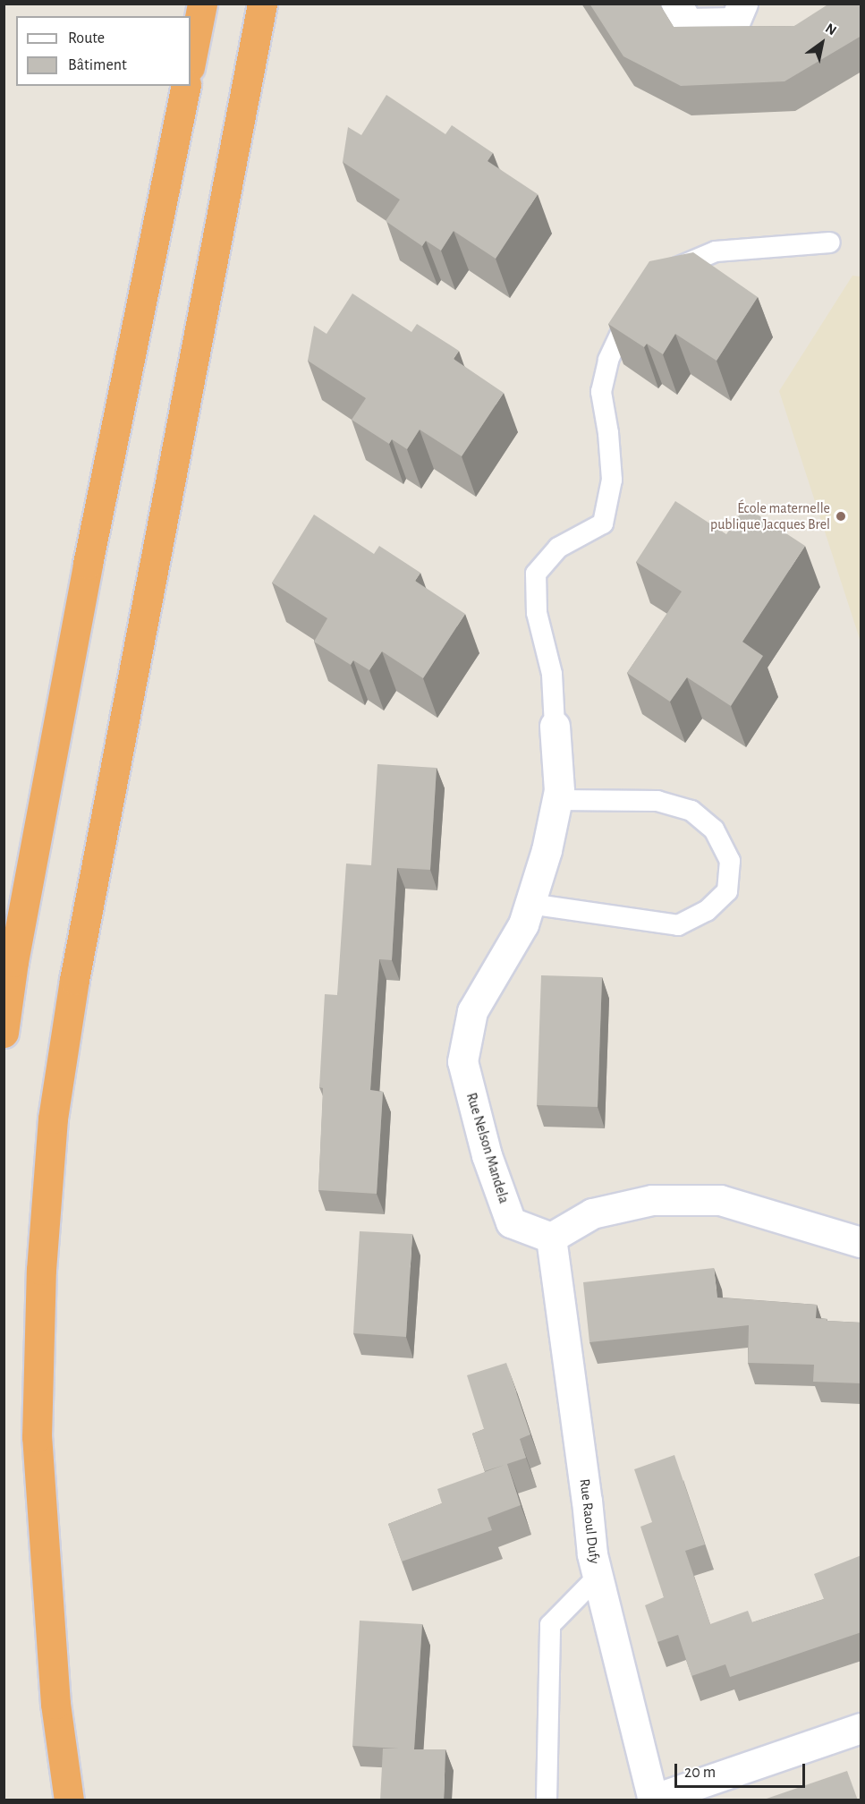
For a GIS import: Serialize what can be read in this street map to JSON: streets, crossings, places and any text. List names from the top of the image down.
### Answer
{
  "streets": {
    "street": ["Rue Nelson Mandela", "Rue Raoul Dufy"]
  },
  "crossings": [
    ["Rue Nelson Mandela", "Rue Raoul Dufy"]
  ],
  "places": ["École maternelle publique Jacques Brel"],
  "legend": ["Route", "Bâtiment"],
  "scale_bar": "20 m",
  "north": "top right"
}
